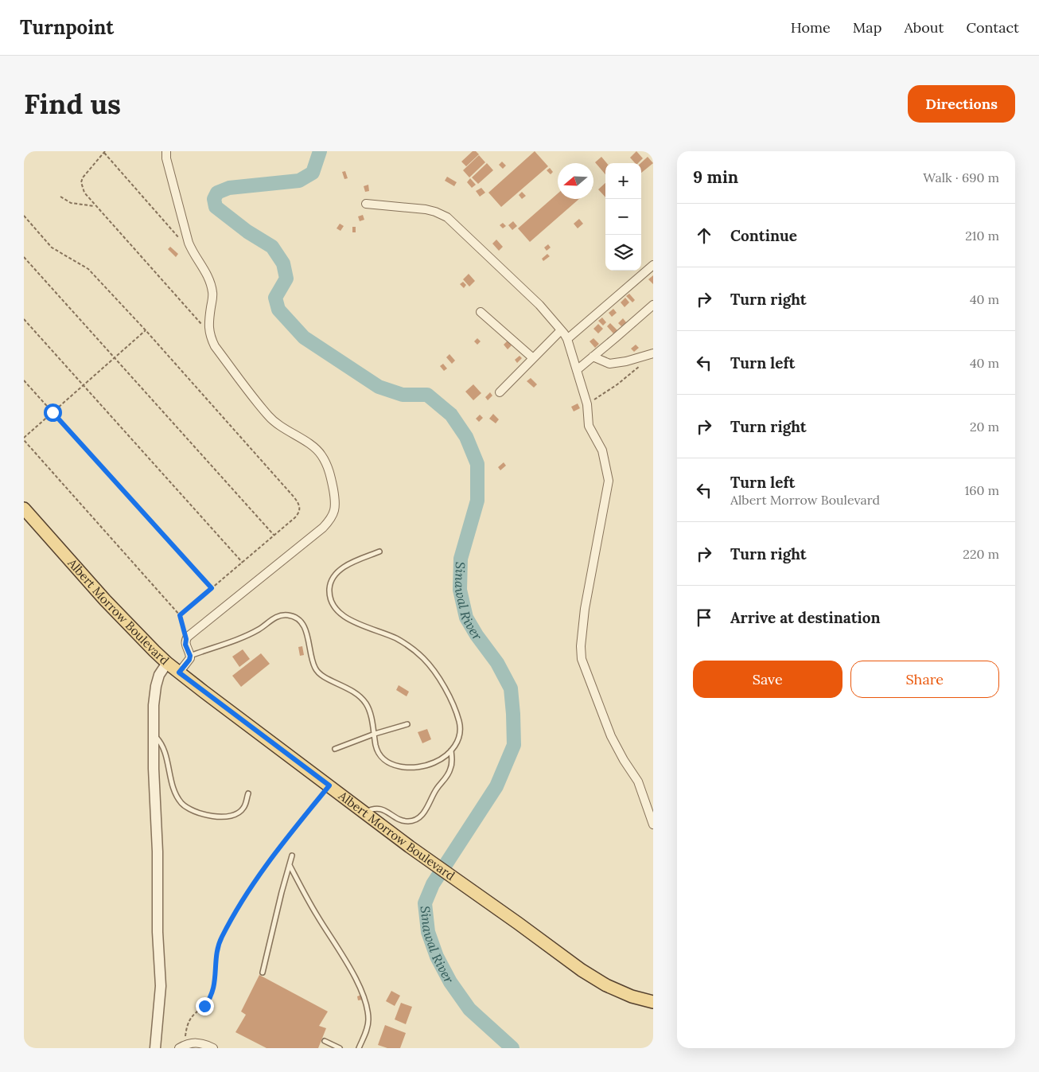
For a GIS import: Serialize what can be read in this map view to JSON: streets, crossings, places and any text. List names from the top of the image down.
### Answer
{
  "streets": {
    "main road": ["Albert Morrow Boulevard"]
  },
  "water": ["Sinawal River"],
  "north": "left",
  "page": {
    "header": "Turnpoint",
    "nav": [
      "Home",
      "Map",
      "About",
      "Contact"
    ],
    "buttons": [
      "Directions",
      ["Save", "Share"]
    ],
    "title": "Find us",
    "heading": ["9 min", "Walk · 690 m"],
    "map_buttons": ["+", "−"],
    "list": [
      ["Continue", "210 m"],
      ["Turn right", "40 m"],
      ["Turn left", "40 m"],
      ["Turn right", "20 m"],
      ["Turn left", "Albert Morrow Boulevard", "160 m"],
      ["Turn right", "220 m"],
      "Arrive at destination"
    ]
  }
}
